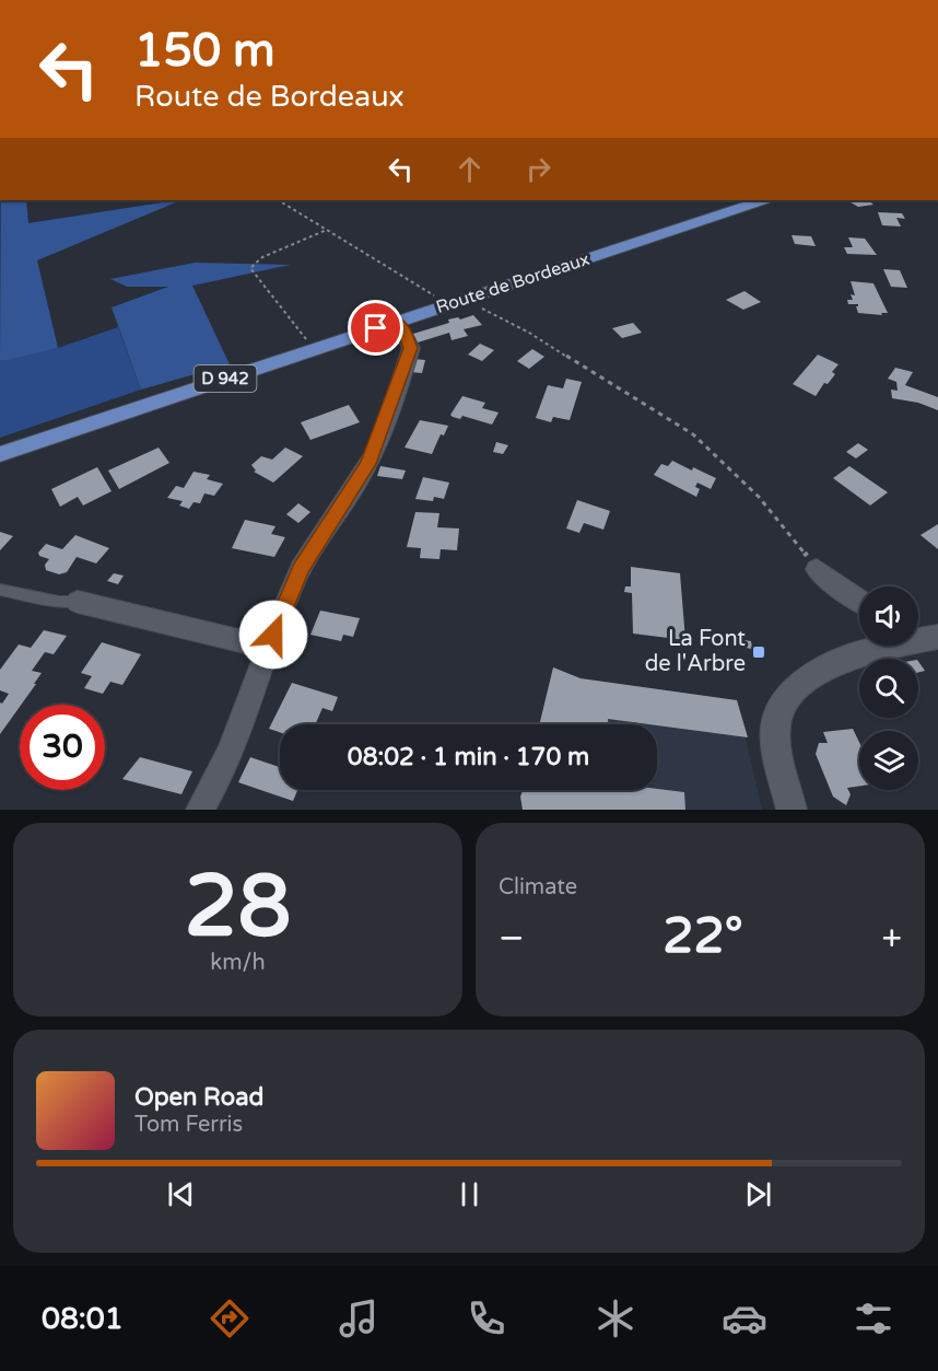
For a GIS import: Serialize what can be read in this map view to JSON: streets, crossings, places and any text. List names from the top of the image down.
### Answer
{
  "streets": {
    "main road": ["Route de Bordeaux", "D 942"]
  },
  "places": {
    "transit": ["La Font de l'Arbre"]
  },
  "page": {
    "turn": ["150 m", "Route de Bordeaux"],
    "limit": "30",
    "trip": "08:02 · 1 min · 170 m",
    "tile": [
      ["28", "km/h"],
      "Climate"
    ],
    "heat": ["−", "22°", "+"],
    "song": ["Open Road", "Tom Ferris"],
    "tabs": "08:01"
  }
}
